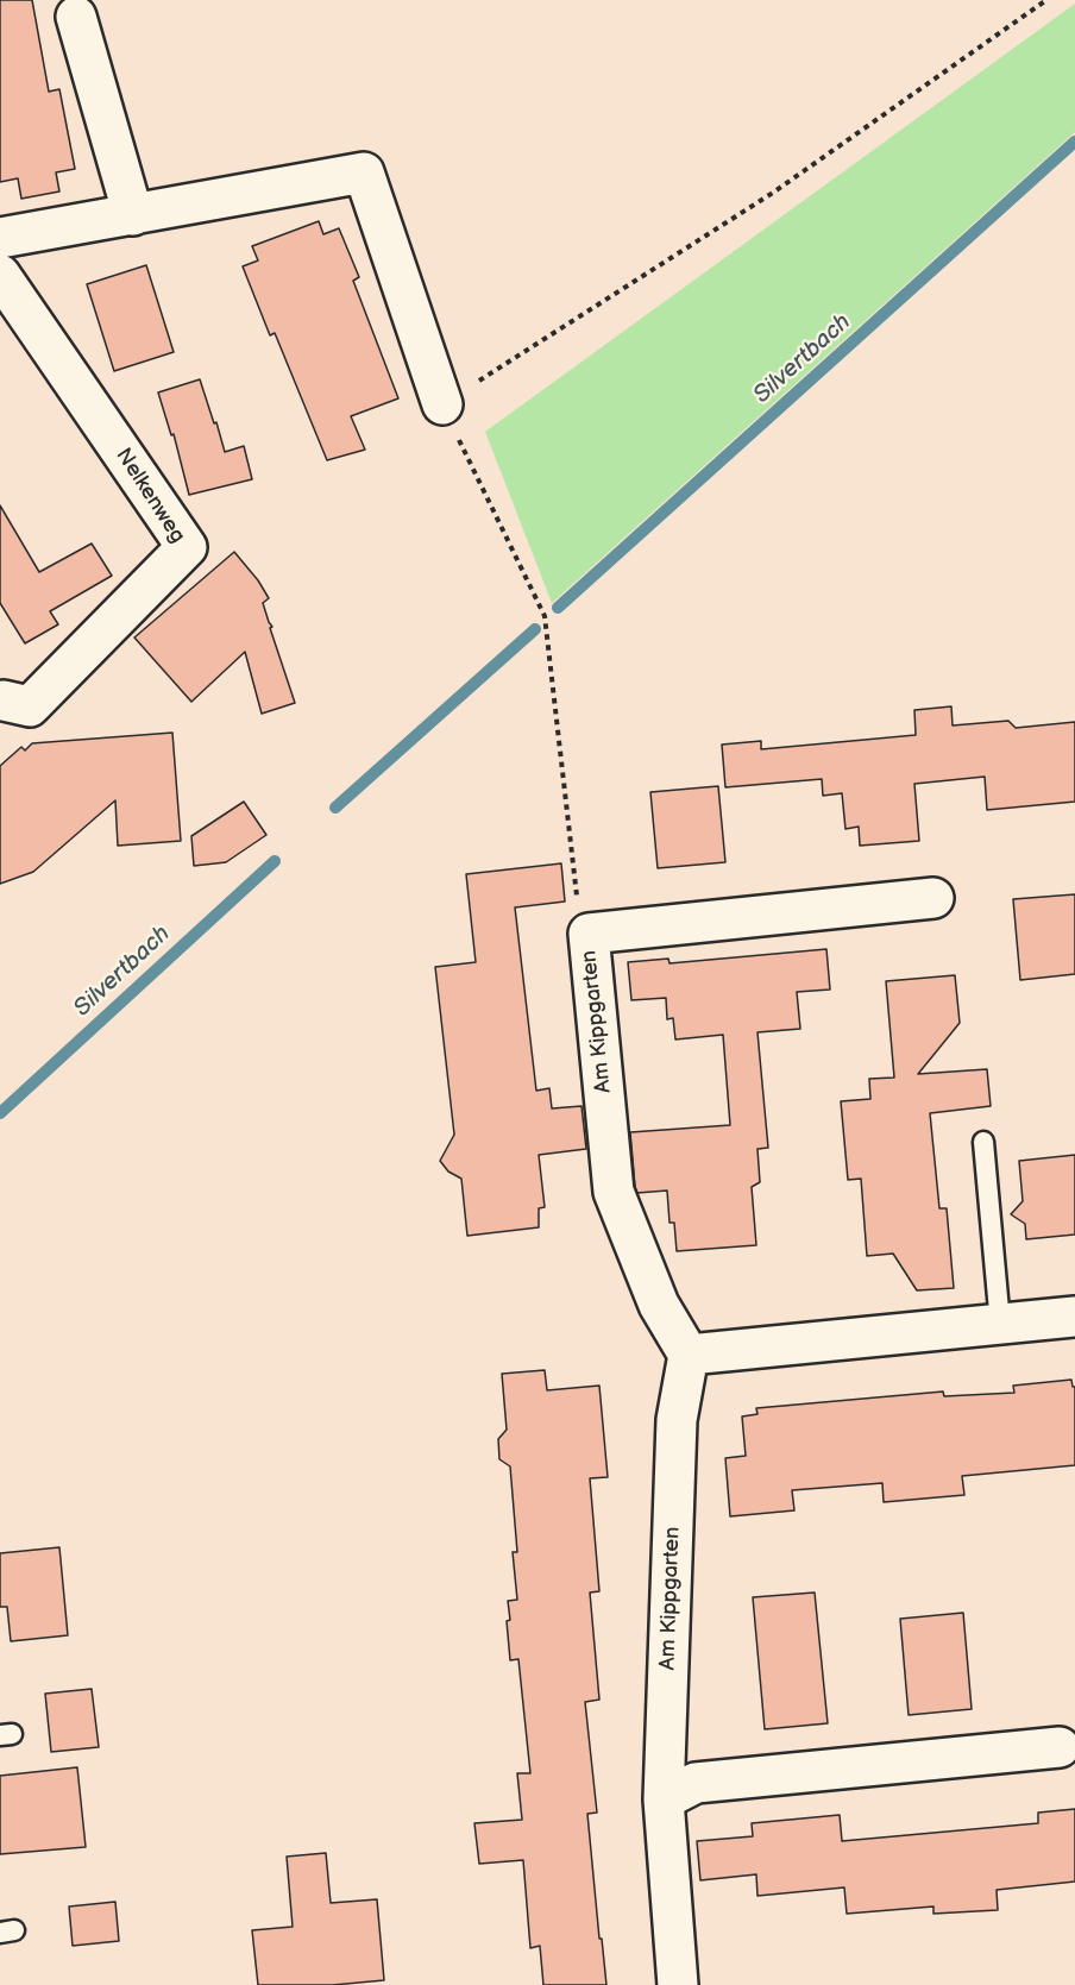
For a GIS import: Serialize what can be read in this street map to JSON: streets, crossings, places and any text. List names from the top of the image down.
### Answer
{
  "streets": {
    "street": ["Nelkenweg", "Am Kippgarten"]
  },
  "water": ["Silvertbach"]
}
